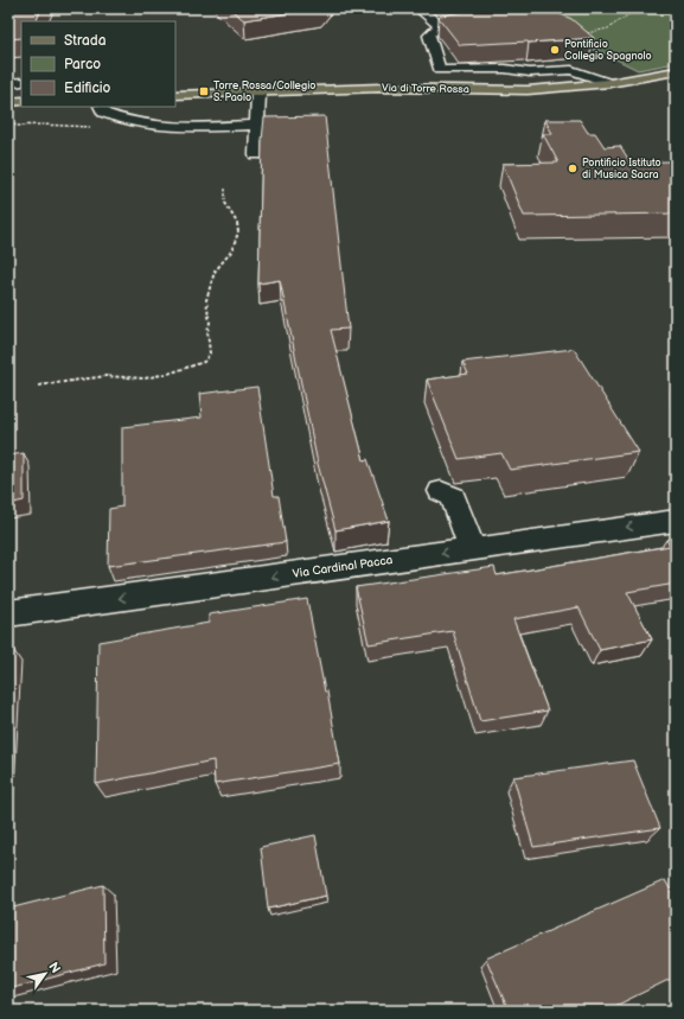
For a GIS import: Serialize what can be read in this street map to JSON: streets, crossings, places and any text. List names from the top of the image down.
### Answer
{
  "streets": {
    "main road": ["Via di Torre Rossa"],
    "street": ["Via Cardinal Pacca"]
  },
  "one_way": ["Via Cardinal Pacca"],
  "places": {
    "other": ["Pontificio Collegio Spagnolo", "Pontificio Istituto di Musica Sacra"],
    "transit": ["Torre Rossa/Collegio S. Paolo"]
  },
  "legend": ["Strada", "Parco", "Edificio"],
  "north": "top right"
}
